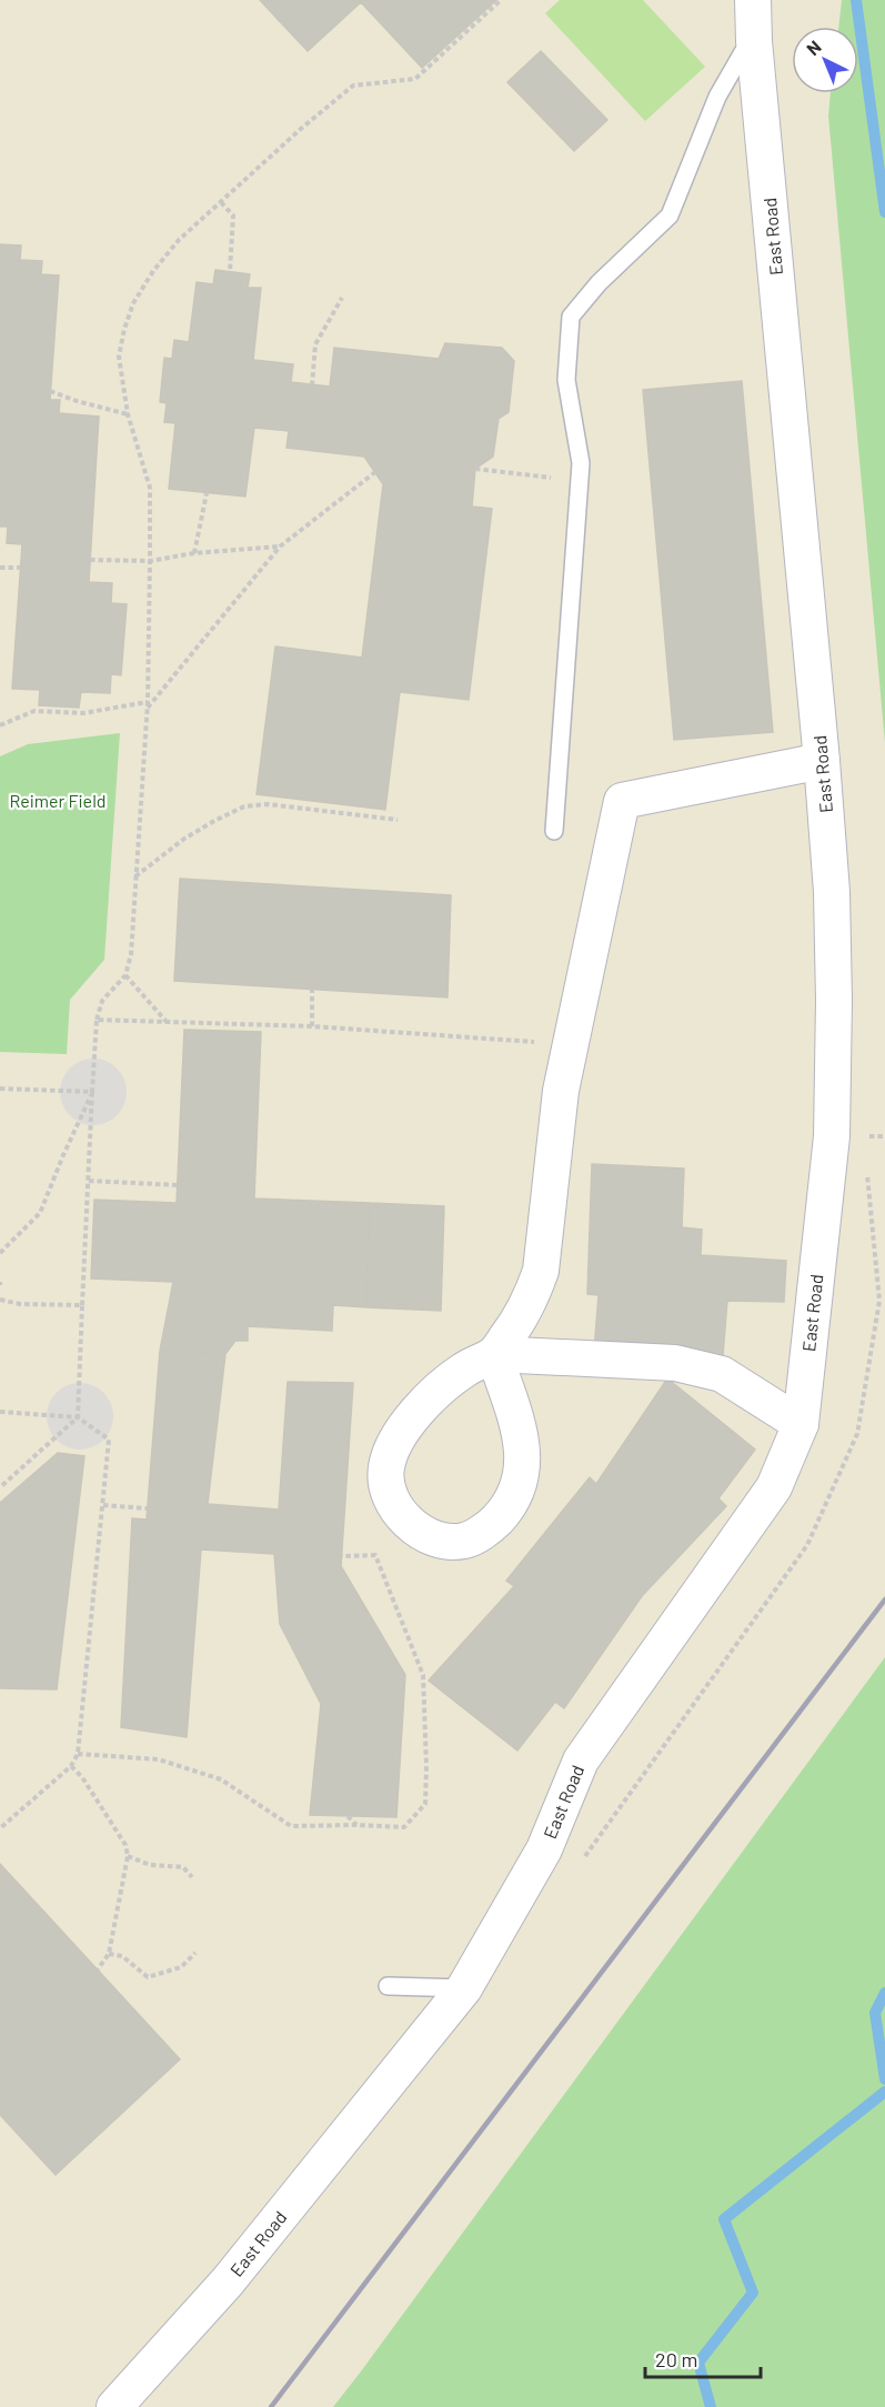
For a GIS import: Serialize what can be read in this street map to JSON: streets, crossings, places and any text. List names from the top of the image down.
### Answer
{
  "streets": {
    "street": ["East Road"]
  },
  "parks": ["Reimer Field"],
  "scale_bar": "20 m",
  "north": "top left"
}
